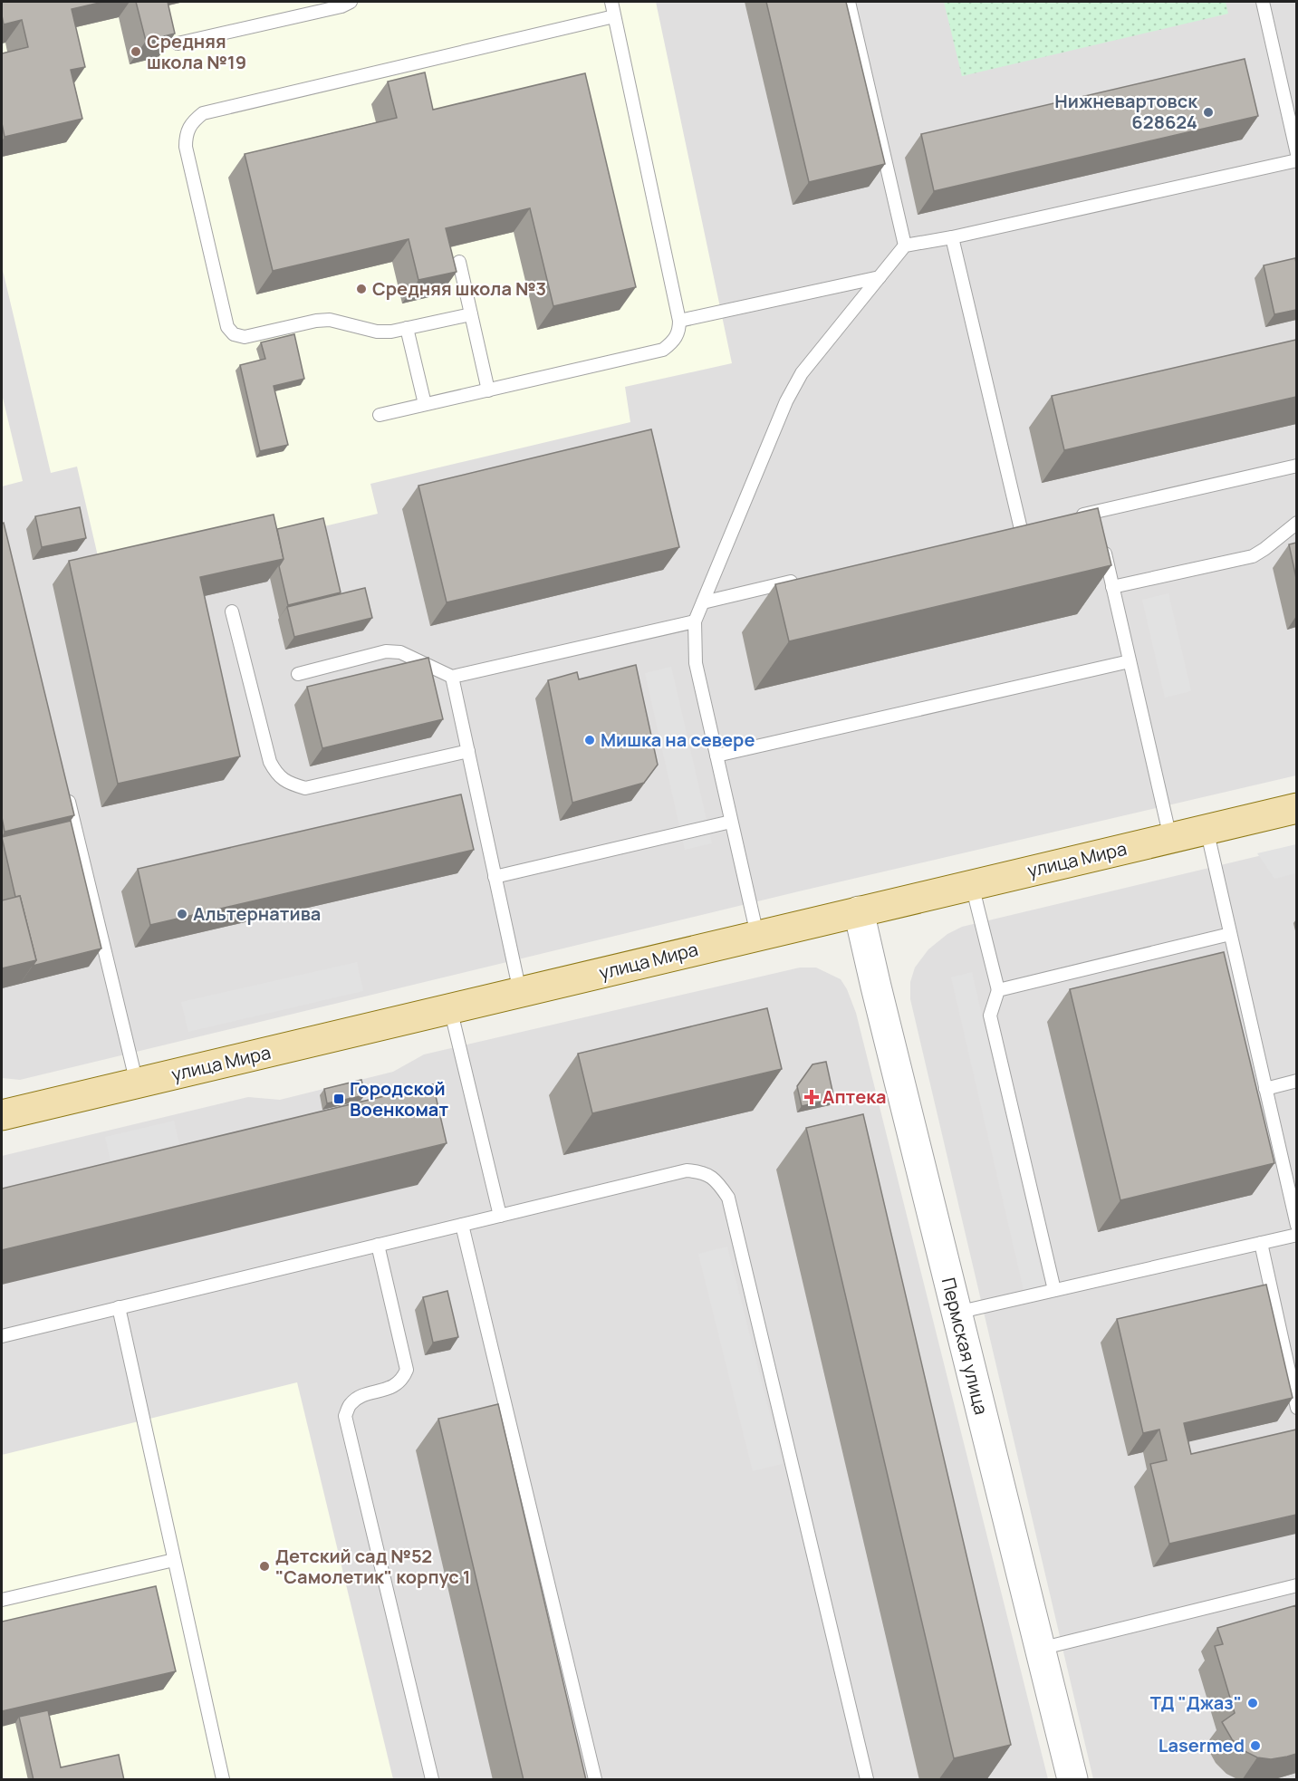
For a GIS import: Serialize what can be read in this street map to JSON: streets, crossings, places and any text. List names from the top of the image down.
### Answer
{
  "streets": {
    "main road": ["улица Мира"],
    "street": ["Пермская улица"]
  },
  "crossings": [
    ["улица Мира", "Пермская улица"]
  ],
  "places": {
    "other": [
      "Средняя школа №19",
      "Нижневартовск 628624",
      "Средняя школа №3",
      "Мишка на севере",
      "Альтернатива",
      "Детский сад №52 \"Самолетик\" корпус 1",
      "ТД \"Джаз\"",
      "Lasermed"
    ],
    "health": ["Аптека"],
    "transit": ["Городской Военкомат"]
  }
}
